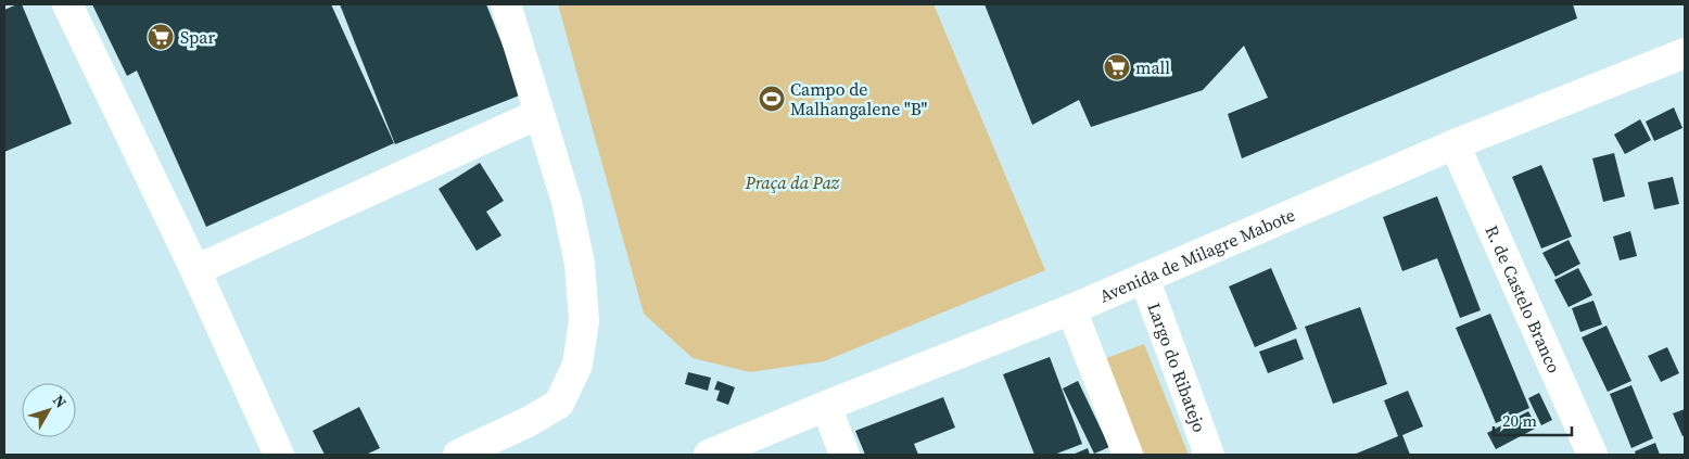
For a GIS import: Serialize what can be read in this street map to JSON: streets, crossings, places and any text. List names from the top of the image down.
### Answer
{
  "streets": {
    "street": ["Avenida de Milagre Mabote", "R. de Castelo Branco", "Largo do Ribatejo"]
  },
  "crossings": [
    ["Avenida de Milagre Mabote", "R. de Castelo Branco"],
    ["Avenida de Milagre Mabote", "Largo do Ribatejo"]
  ],
  "parks": ["Praça da Paz"],
  "places": {
    "supermarket": ["Spar", "mall"],
    "sports": ["Campo de Malhangalene \"B\""]
  },
  "scale_bar": "20 m",
  "north": "top right"
}
